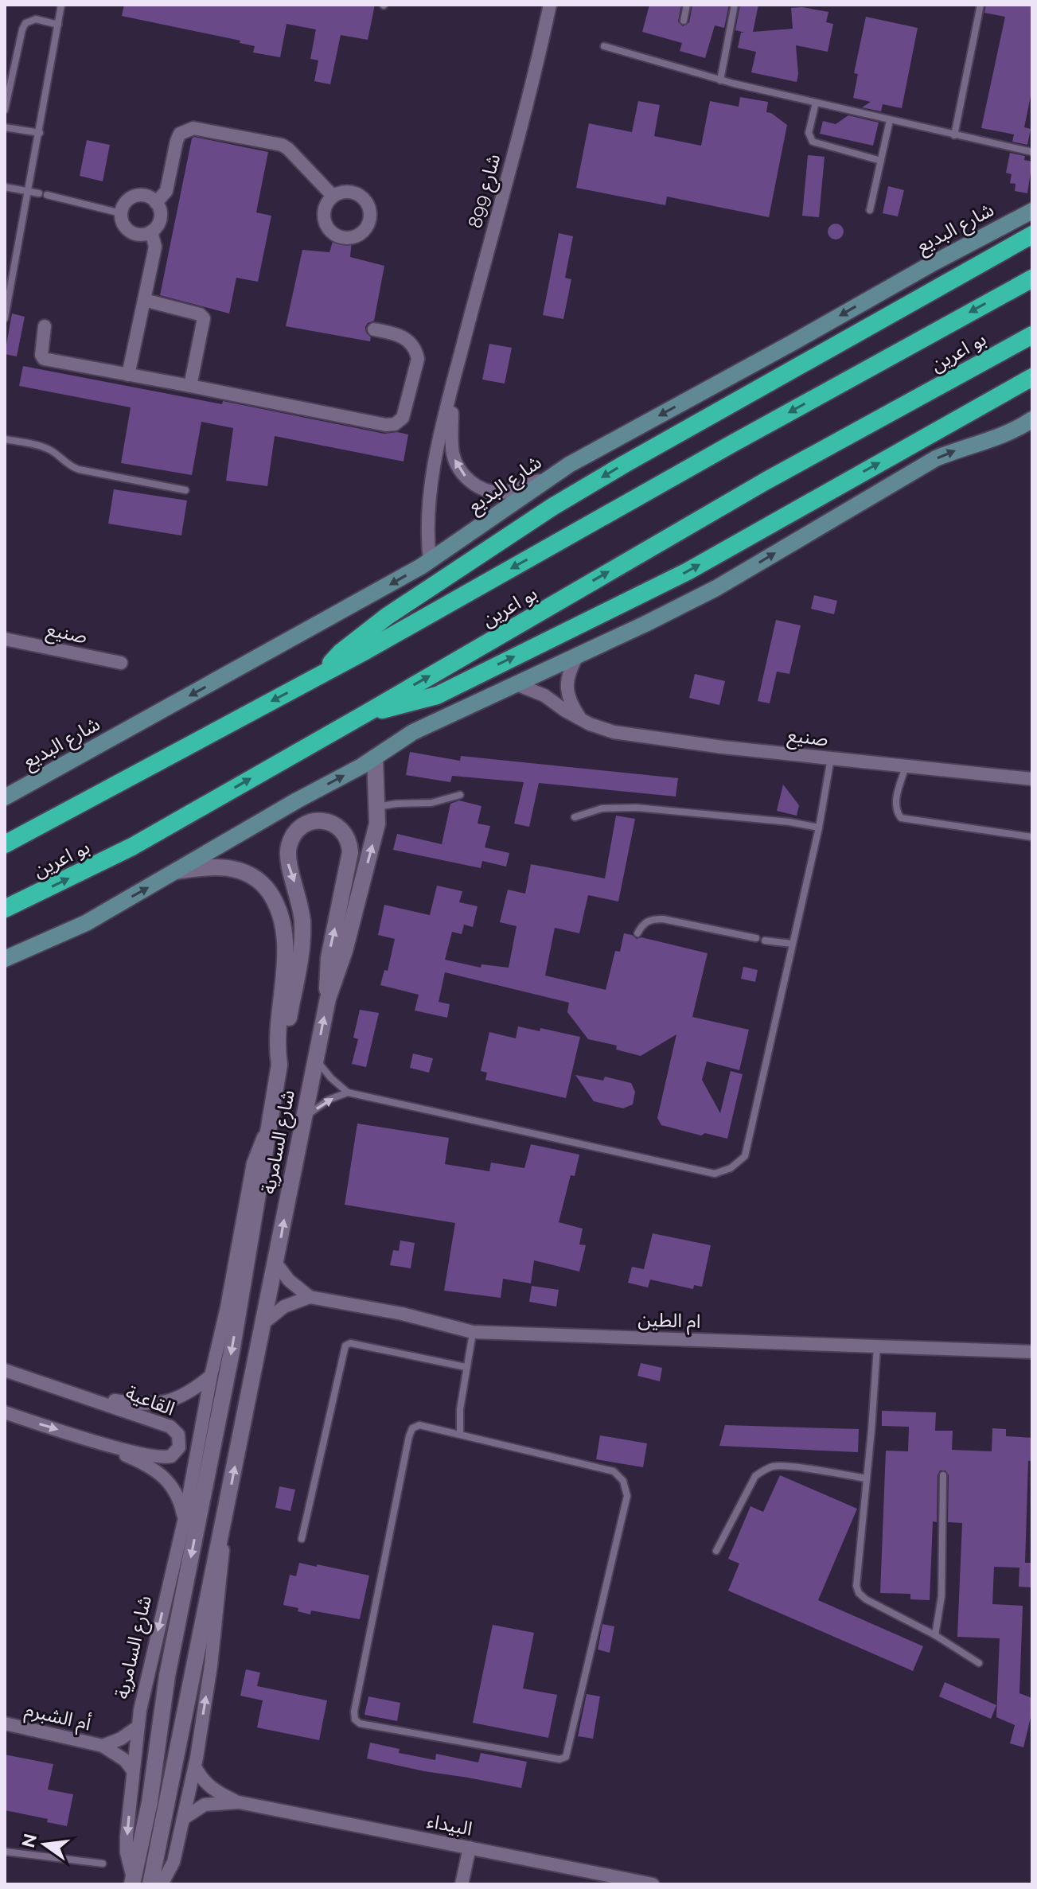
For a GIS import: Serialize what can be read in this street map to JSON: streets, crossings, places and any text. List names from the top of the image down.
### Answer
{
  "streets": {
    "highway": ["بو اعرين"],
    "main road": ["شارع البديع"],
    "street": [
      "شارع 899",
      "صنيع",
      "شارع السامرية",
      "ام الطين",
      "القاعية",
      "أم الشبرم",
      "البيداء"
    ]
  },
  "crossings": [
    ["شارع 899", "شارع البديع"],
    ["شارع السامرية", "القاعية"],
    ["شارع السامرية", "أم الشبرم"],
    ["شارع السامرية", "البيداء"]
  ],
  "one_way": ["شارع البديع"],
  "north": "left"
}
